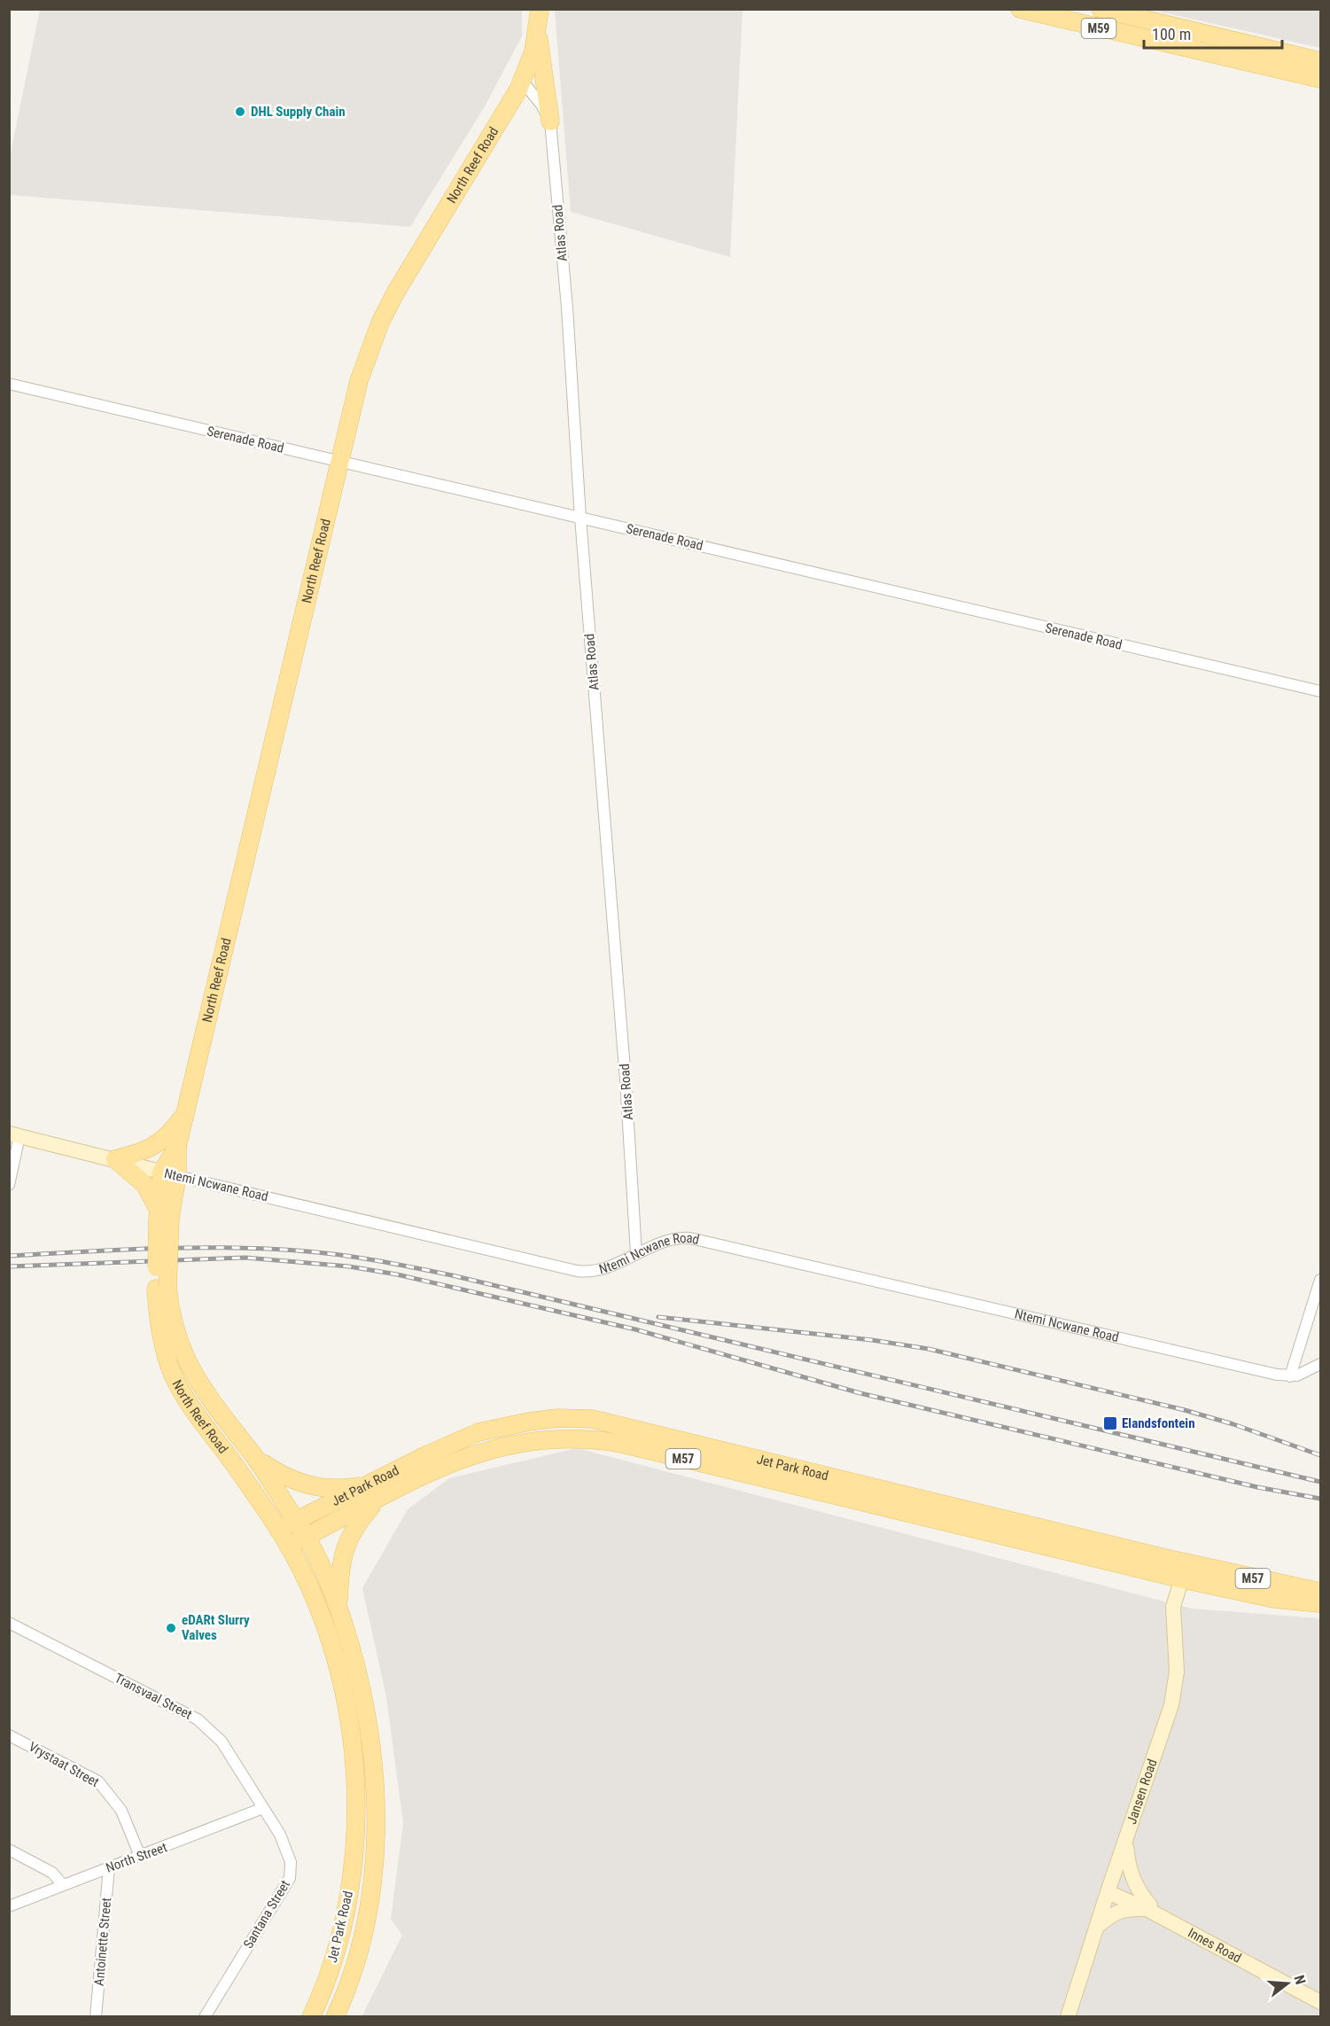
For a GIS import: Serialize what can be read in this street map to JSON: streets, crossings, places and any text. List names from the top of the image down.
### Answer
{
  "streets": {
    "main road": [
      "M59",
      "North Reef Road",
      "M57",
      "Jet Park Road"
    ],
    "street": [
      "Atlas Road",
      "Serenade Road",
      "Ntemi Ncwane Road",
      "Transvaal Street",
      "Vrystaat Street",
      "Jansen Road",
      "North Street",
      "Santana Street",
      "Antoinette Street",
      "Innes Road"
    ]
  },
  "crossings": [
    ["North Reef Road", "Atlas Road"],
    ["North Reef Road", "Serenade Road"],
    ["North Reef Road", "Ntemi Ncwane Road"],
    ["North Reef Road", "Jet Park Road"],
    ["Atlas Road", "Serenade Road"],
    ["Atlas Road", "Ntemi Ncwane Road"],
    ["Jet Park Road", "Jansen Road"],
    ["Transvaal Street", "North Street"],
    ["Transvaal Street", "Santana Street"],
    ["Vrystaat Street", "North Street"],
    ["Jansen Road", "Innes Road"],
    ["North Street", "Santana Street"],
    ["North Street", "Antoinette Street"]
  ],
  "places": {
    "other": ["DHL Supply Chain", "eDARt Slurry Valves"],
    "transit": ["Elandsfontein"]
  },
  "scale_bar": "100 m",
  "north": "right"
}
